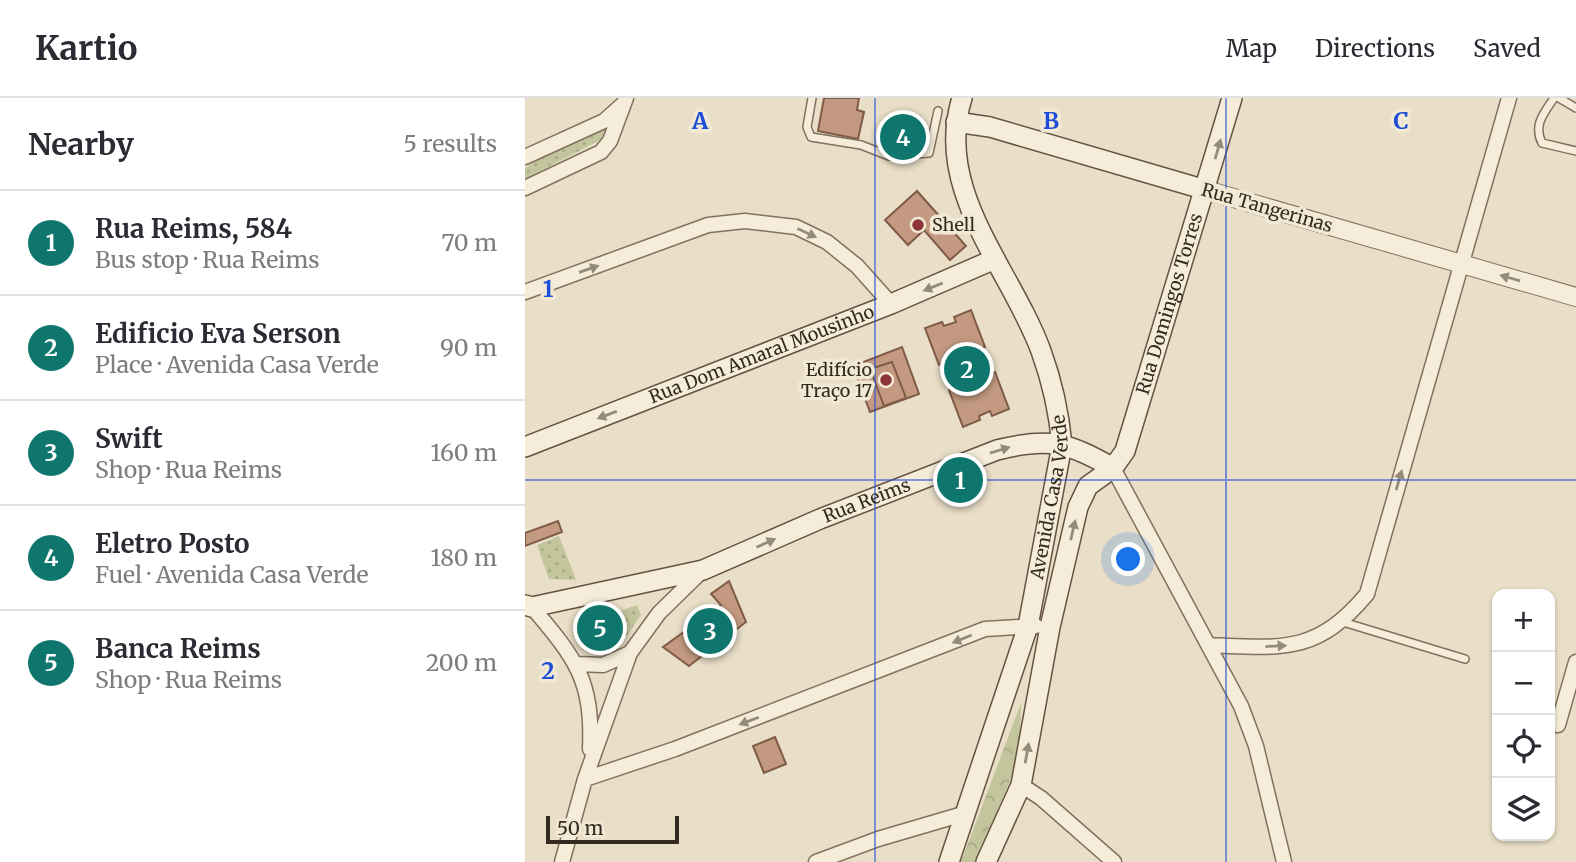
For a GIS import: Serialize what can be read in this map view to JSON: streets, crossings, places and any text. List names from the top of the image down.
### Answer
{
  "streets": {
    "main road": [
      "Rua Tangerinas",
      "Rua Domingos Torres",
      "Rua Dom Amaral Mousinho",
      "Avenida Casa Verde",
      "Rua Reims"
    ]
  },
  "crossings": [
    ["Rua Tangerinas", "Rua Domingos Torres"],
    ["Rua Tangerinas", "Avenida Casa Verde"],
    ["Rua Domingos Torres", "Avenida Casa Verde"],
    ["Rua Domingos Torres", "Rua Reims"],
    ["Rua Dom Amaral Mousinho", "Avenida Casa Verde"],
    ["Avenida Casa Verde", "Rua Reims"]
  ],
  "one_way": ["Rua Dom Amaral Mousinho", "Rua Reims"],
  "places": ["Shell", "Edifício Traço 17"],
  "scale_bar": "50 m",
  "page": {
    "header": "Kartio",
    "nav": ["Map", "Directions", "Saved"],
    "heading": ["Nearby", "5 results"],
    "pins": [
      "4",
      "2",
      "1",
      "5",
      "3"
    ],
    "list": [
      {
        "mark": "1",
        "name": "Rua Reims, 584",
        "note": "Bus stop · Rua Reims",
        "value": "70 m"
      },
      {
        "mark": "2",
        "name": "Edificio Eva Serson",
        "note": "Place · Avenida Casa Verde",
        "value": "90 m"
      },
      {
        "mark": "3",
        "name": "Swift",
        "note": "Shop · Rua Reims",
        "value": "160 m"
      },
      {
        "mark": "4",
        "name": "Eletro Posto",
        "note": "Fuel · Avenida Casa Verde",
        "value": "180 m"
      },
      {
        "mark": "5",
        "name": "Banca Reims",
        "note": "Shop · Rua Reims",
        "value": "200 m"
      }
    ],
    "map_buttons": ["+", "−"],
    "scale": "50 m"
  },
  "grid": {
    "columns": ["A", "B", "C"],
    "rows": ["1", "2"]
  }
}
